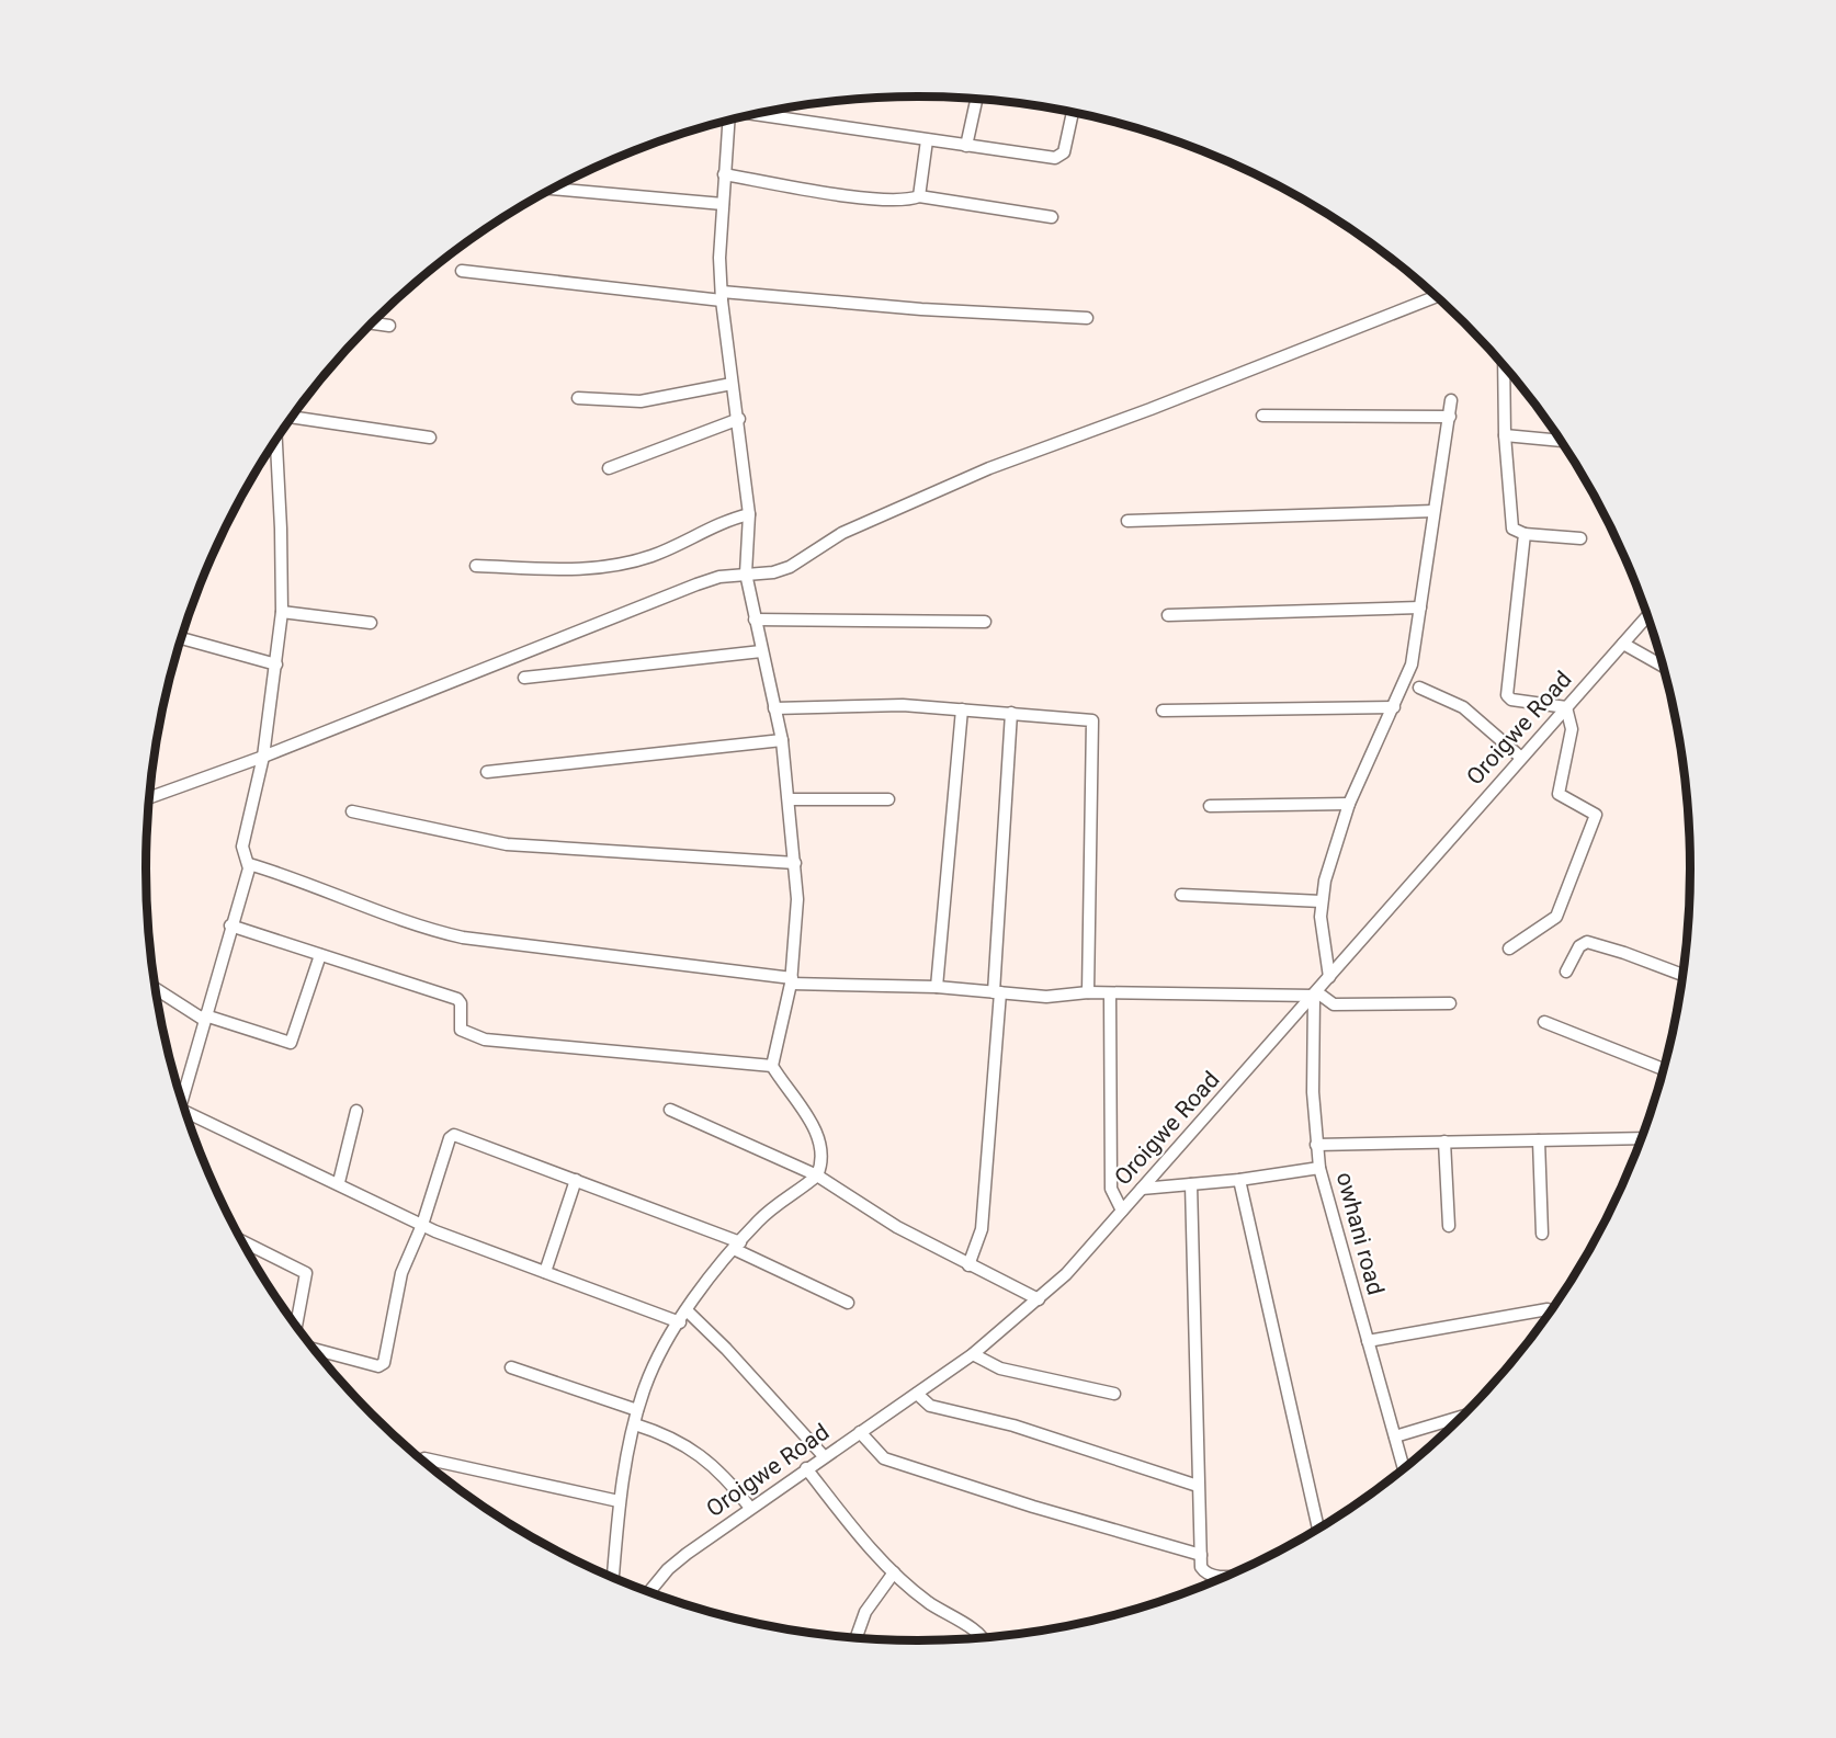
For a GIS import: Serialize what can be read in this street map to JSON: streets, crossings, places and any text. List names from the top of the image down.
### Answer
{
  "streets": {
    "street": ["Oroigwe Road", "owhani road"]
  },
  "crossings": [
    ["Oroigwe Road", "owhani road"]
  ]
}
